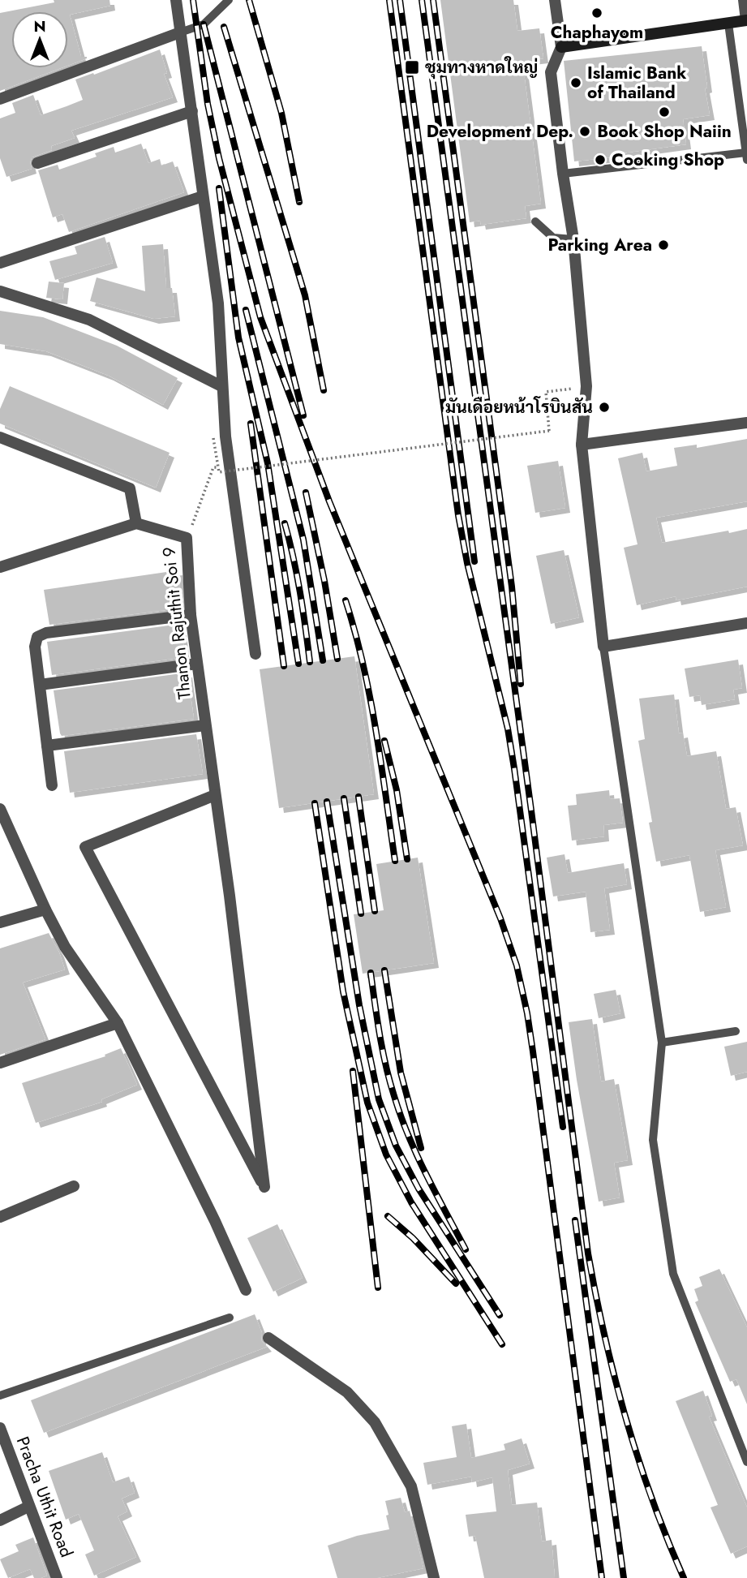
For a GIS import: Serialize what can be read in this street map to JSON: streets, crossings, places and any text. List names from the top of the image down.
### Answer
{
  "streets": {
    "street": ["Thanon Rajuthit Soi 9", "Pracha Uthit Road"]
  },
  "places": {
    "other": [
      "Chaphayom",
      "Islamic Bank of Thailand",
      "Book Shop Naiin",
      "Development Dep.",
      "Cooking Shop",
      "Parking Area",
      "มันเดือยหน้าโรบินสัน"
    ],
    "transit": ["ชุมทางหาดใหญ่"]
  },
  "north": "top"
}
